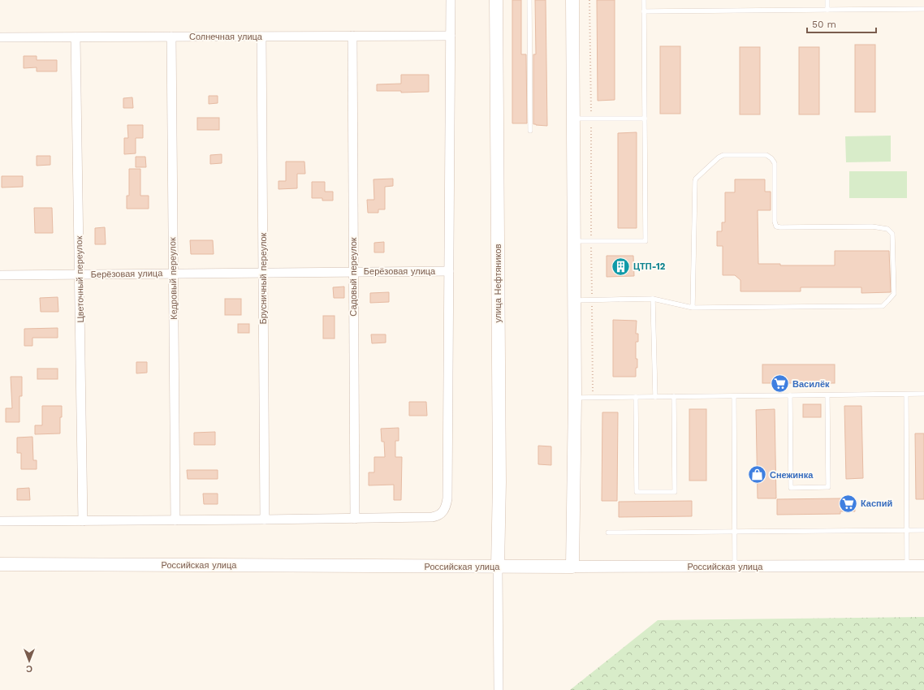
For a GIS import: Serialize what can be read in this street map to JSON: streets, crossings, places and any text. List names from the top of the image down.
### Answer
{
  "streets": {
    "main road": ["улица Нефтяников", "Российская улица"],
    "street": [
      "Солнечная улица",
      "Берёзовая улица",
      "Садовый переулок",
      "Кедровый переулок",
      "Брусничный переулок",
      "Цветочный переулок"
    ]
  },
  "crossings": [
    ["Солнечная улица", "Садовый переулок"],
    ["Солнечная улица", "Кедровый переулок"],
    ["Солнечная улица", "Брусничный переулок"],
    ["Солнечная улица", "Цветочный переулок"],
    ["Берёзовая улица", "Садовый переулок"],
    ["Берёзовая улица", "Кедровый переулок"],
    ["Берёзовая улица", "Брусничный переулок"],
    ["Берёзовая улица", "Цветочный переулок"],
    ["улица Нефтяников", "Российская улица"]
  ],
  "places": {
    "building": ["ЦТП-12"],
    "supermarket": ["Василёк", "Каспий"],
    "shop": ["Снежинка"]
  },
  "scale_bar": "50 m",
  "north": "bottom"
}
